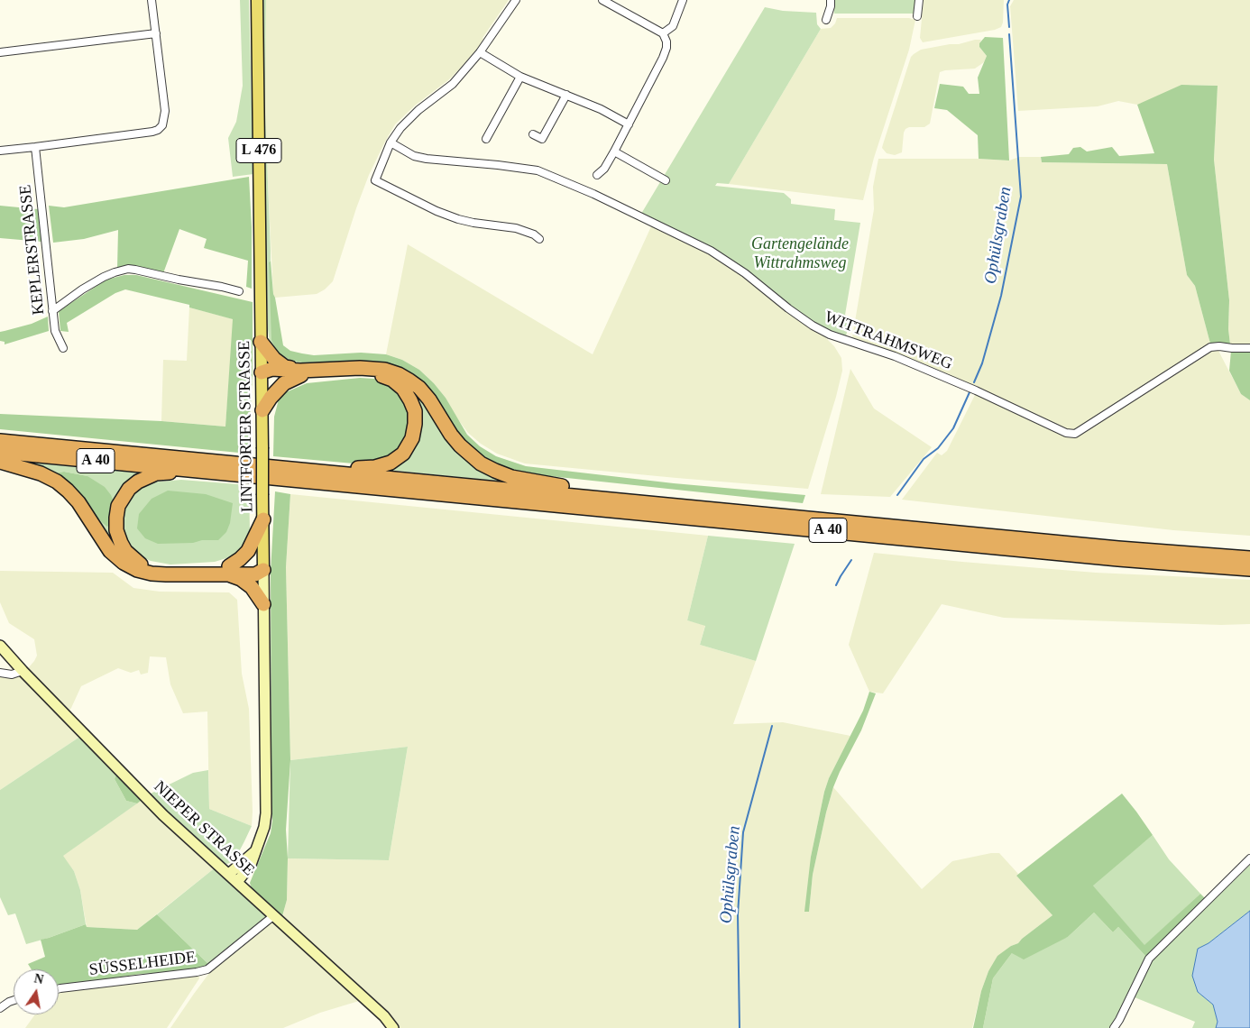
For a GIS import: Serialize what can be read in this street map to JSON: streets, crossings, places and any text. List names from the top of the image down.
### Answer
{
  "streets": {
    "highway": ["A 40"],
    "main road": ["L 476", "LINTFORTER STRASSE", "NIEPER STRASSE"],
    "street": ["KEPLERSTRASSE", "WITTRAHMSWEG", "SÜSSELHEIDE"]
  },
  "crossings": [
    ["LINTFORTER STRASSE", "NIEPER STRASSE"],
    ["NIEPER STRASSE", "SÜSSELHEIDE"]
  ],
  "water": ["Ophülsgraben"],
  "parks": ["Gartengelände Wittrahmsweg"],
  "north": "top"
}
